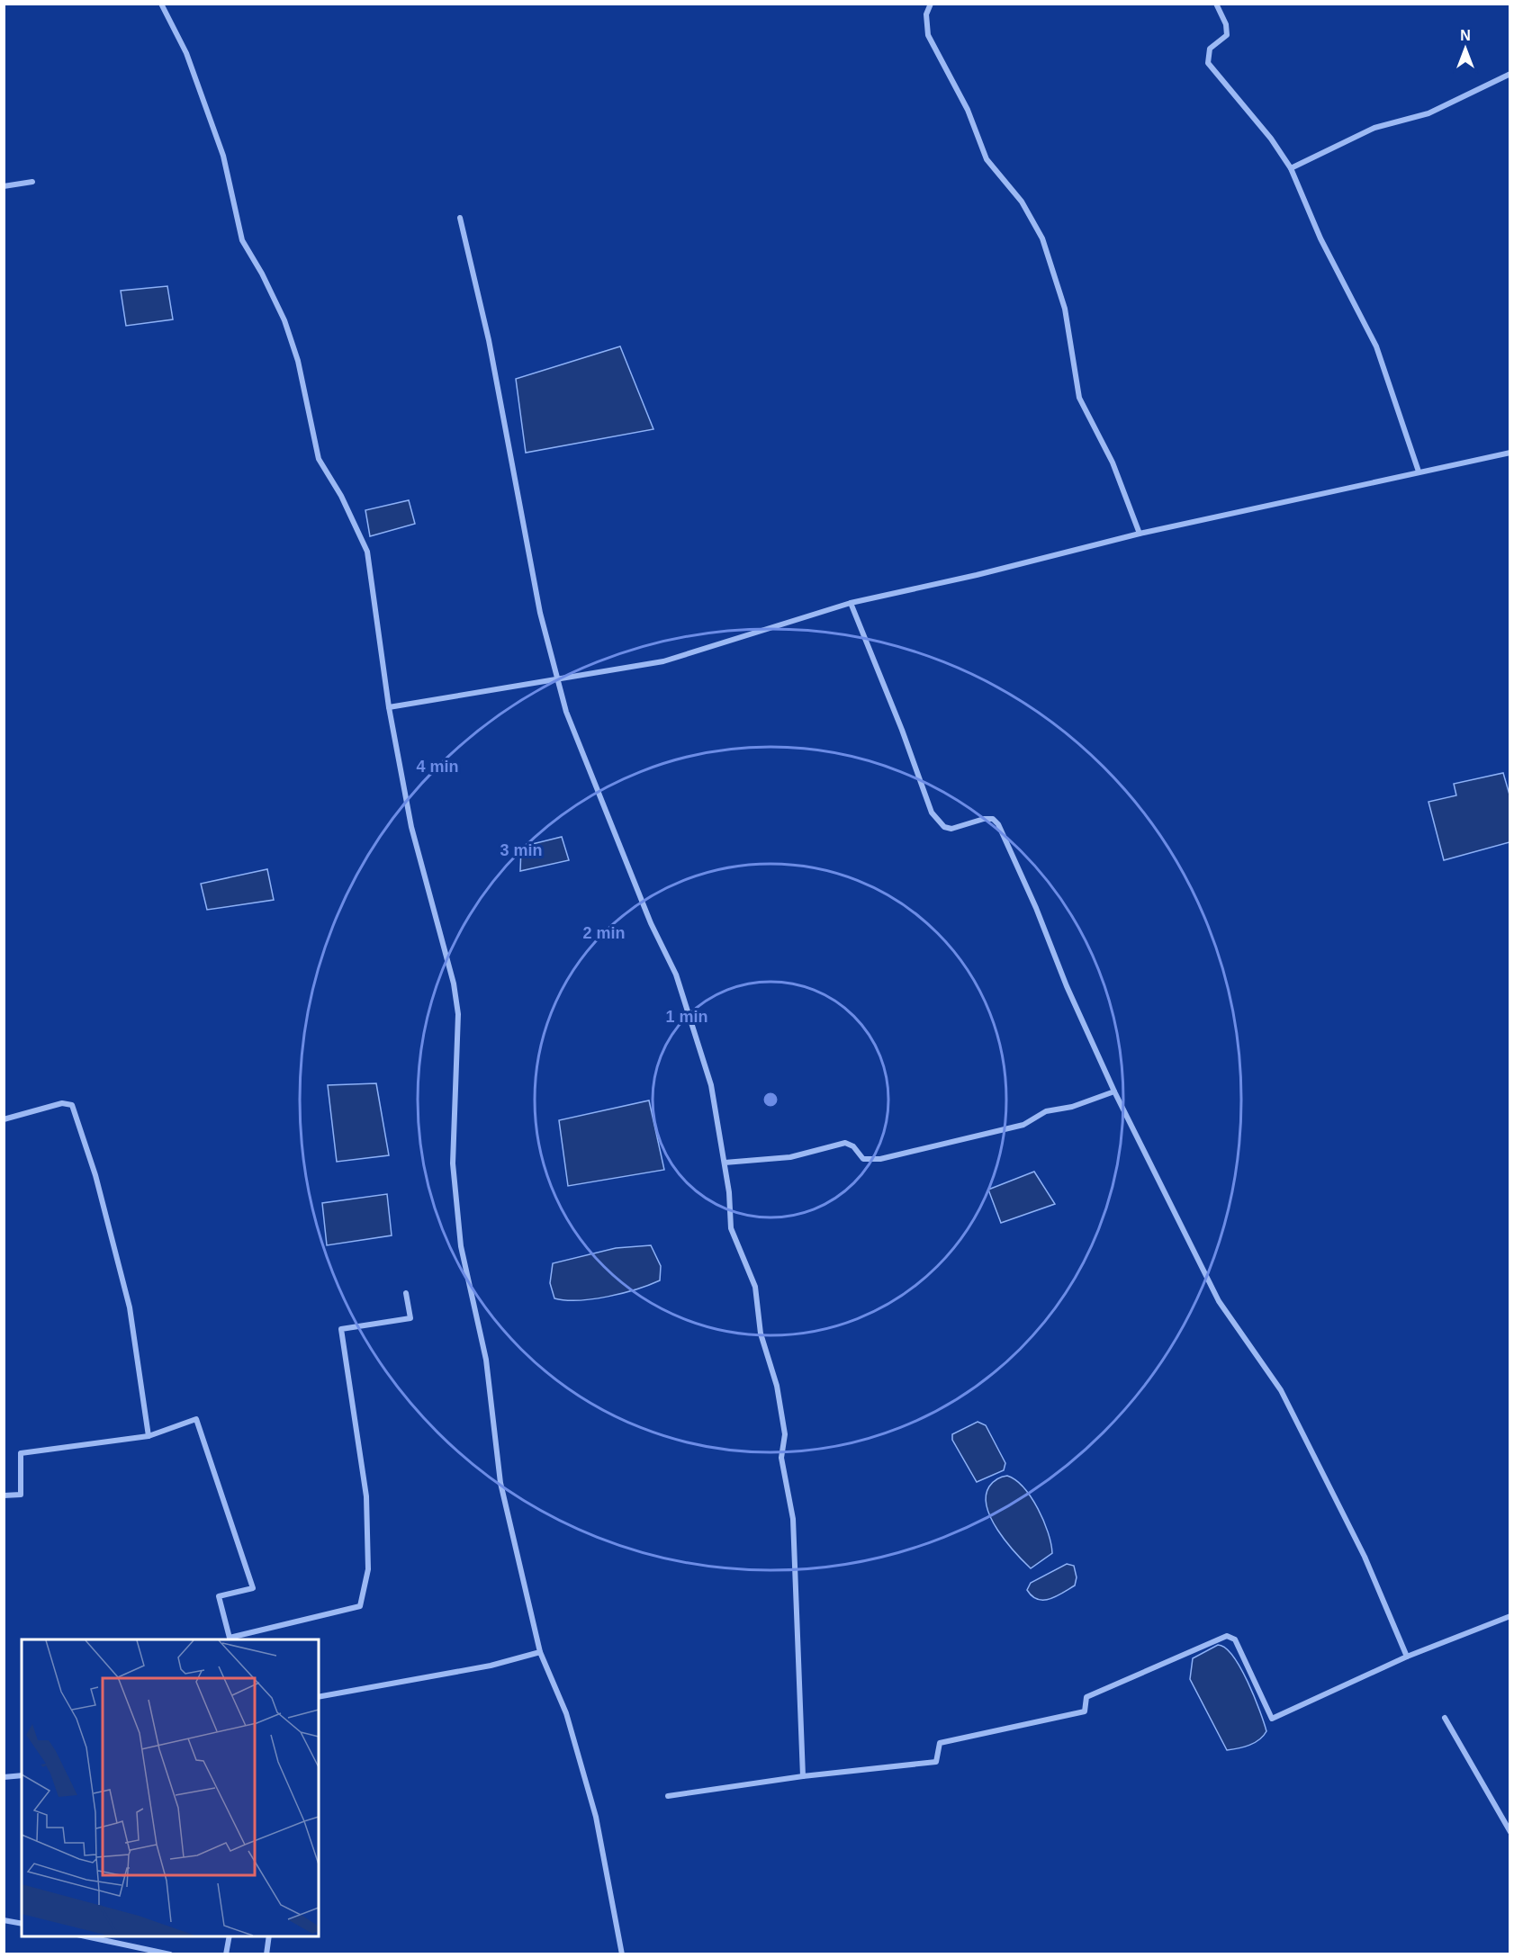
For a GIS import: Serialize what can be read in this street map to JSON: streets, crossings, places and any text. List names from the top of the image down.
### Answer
{
  "north": "top",
  "rings": [
    "4 min",
    "3 min",
    "2 min",
    "1 min"
  ]
}
